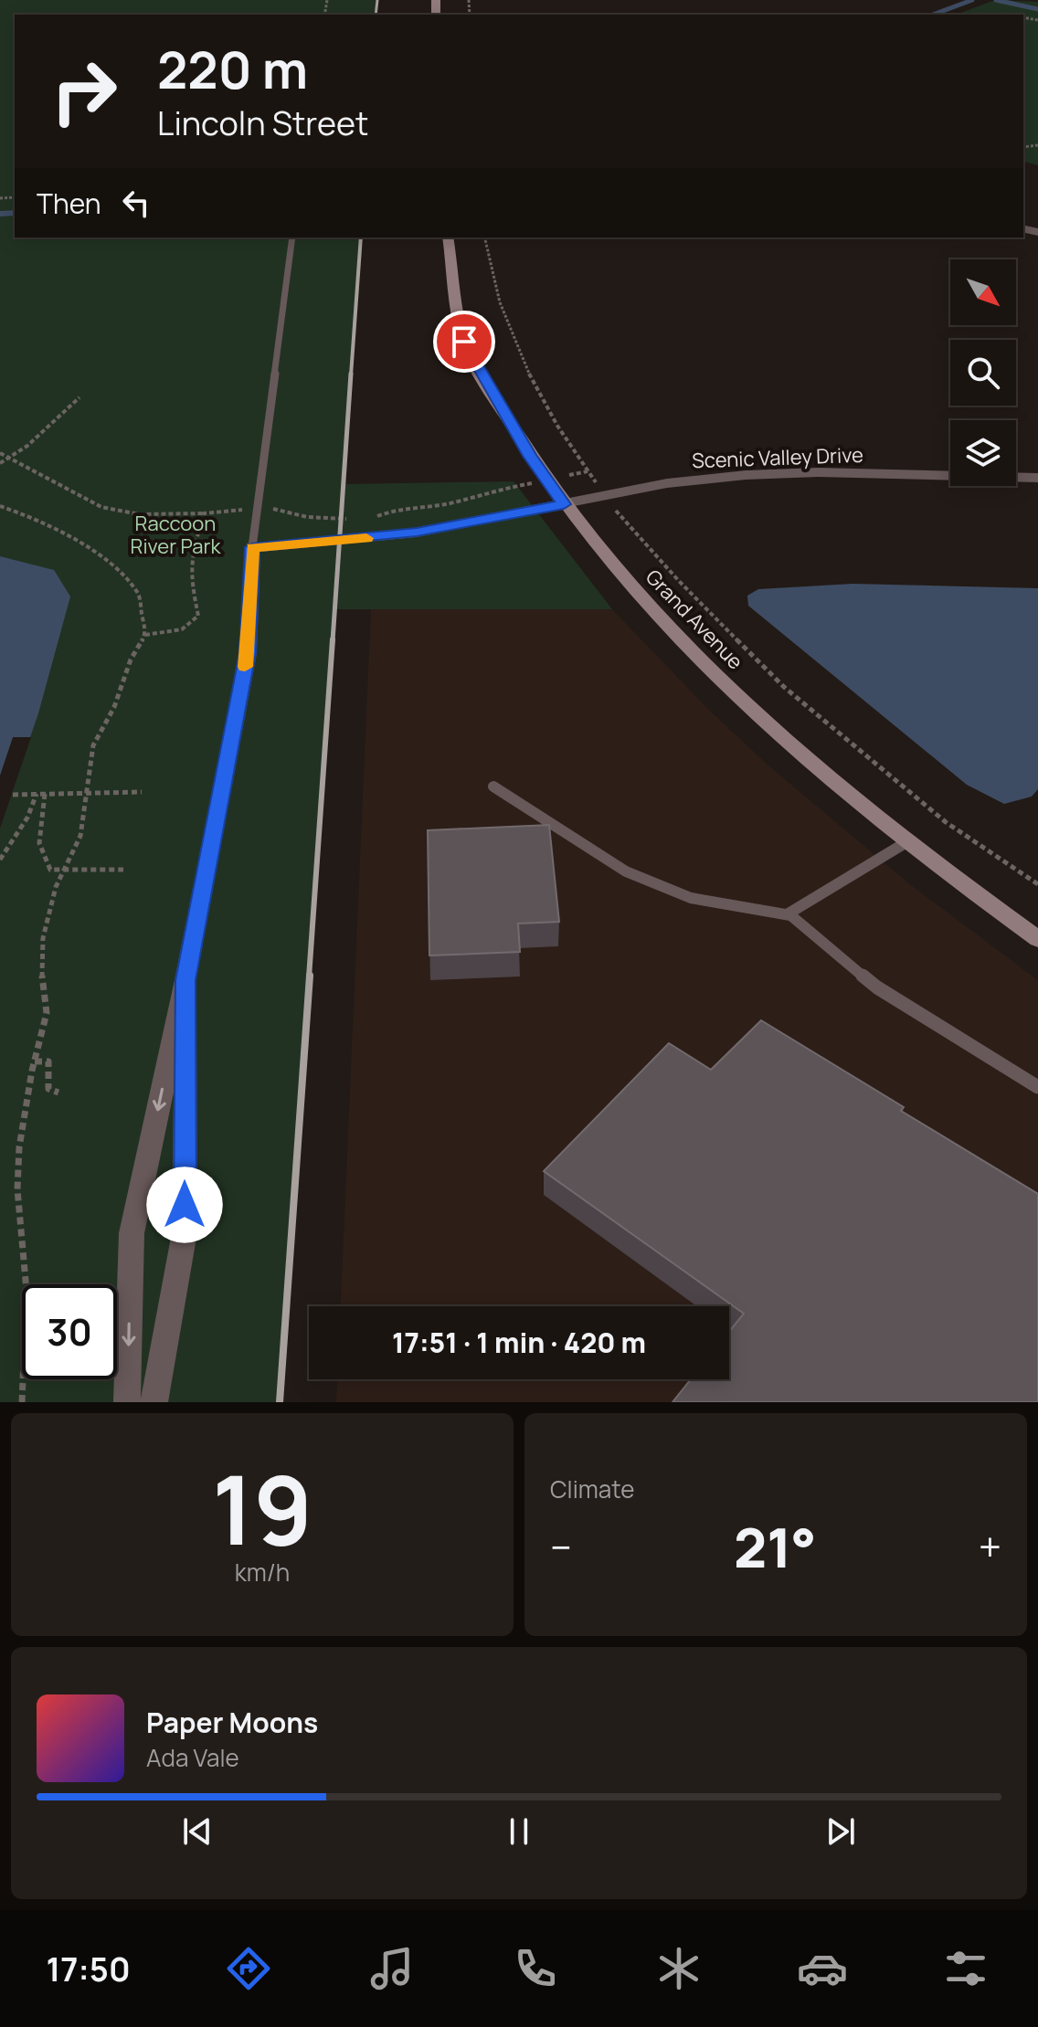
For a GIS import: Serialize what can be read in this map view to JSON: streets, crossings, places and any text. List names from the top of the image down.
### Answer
{
  "streets": {
    "main road": ["Grand Avenue"],
    "street": ["Scenic Valley Drive"]
  },
  "crossings": [
    ["Scenic Valley Drive", "Grand Avenue"]
  ],
  "parks": ["Raccoon River Park"],
  "north": "bottom right",
  "page": {
    "turn": ["220 m", "Lincoln Street"],
    "then": "Then",
    "limit": "30",
    "trip": "17:51 · 1 min · 420 m",
    "tile": [
      ["19", "km/h"],
      "Climate"
    ],
    "heat": ["−", "21°", "+"],
    "song": ["Paper Moons", "Ada Vale"],
    "tabs": "17:50"
  }
}
